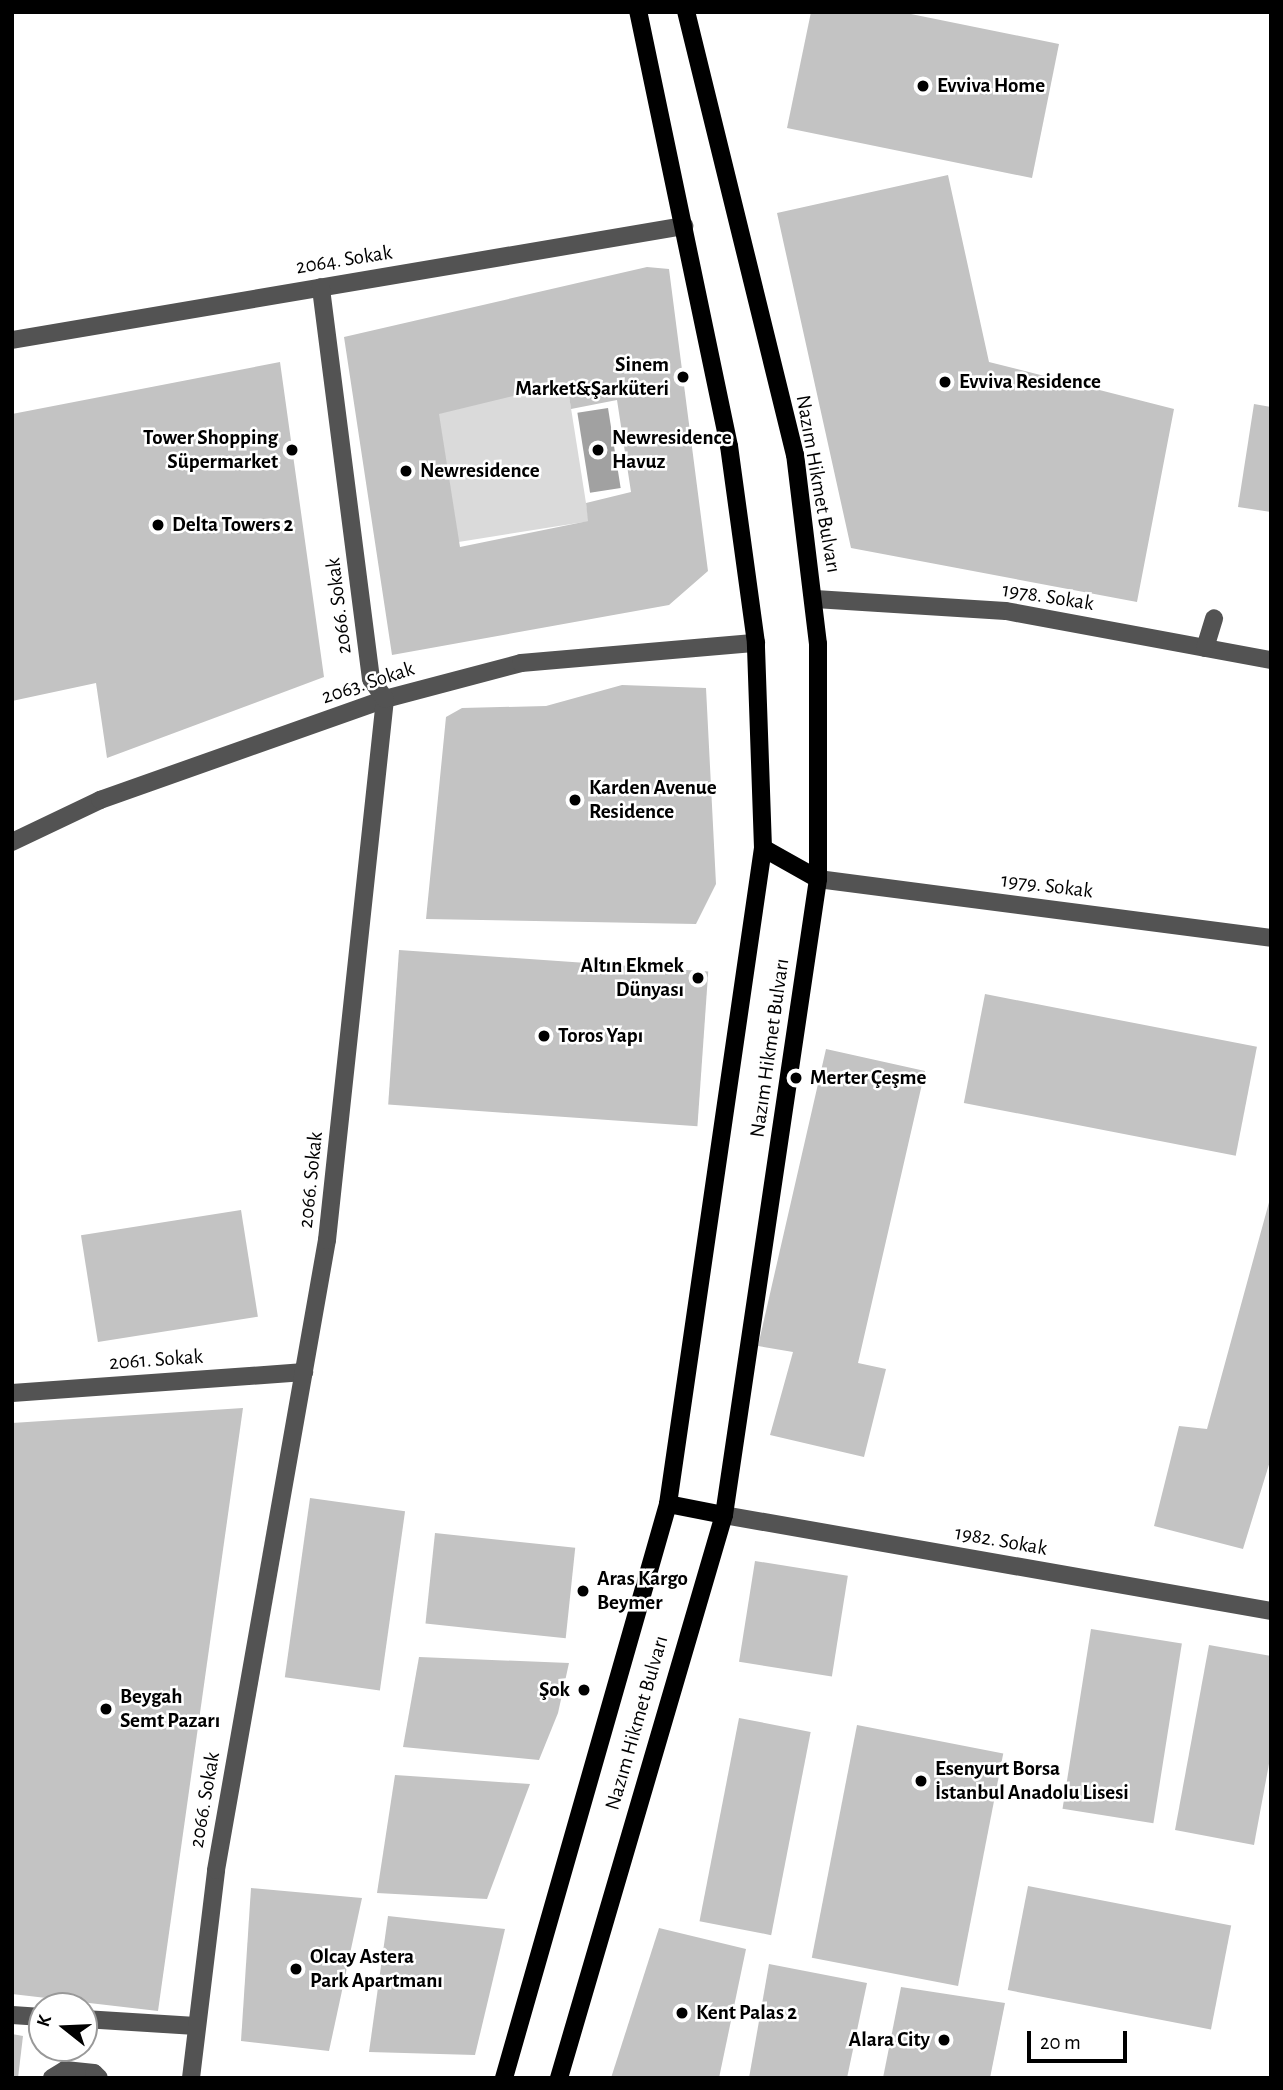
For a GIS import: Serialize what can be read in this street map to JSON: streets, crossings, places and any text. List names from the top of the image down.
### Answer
{
  "streets": {
    "main road": ["Nazım Hikmet Bulvarı"],
    "street": [
      "2064. Sokak",
      "1978. Sokak",
      "2066. Sokak",
      "2063. Sokak",
      "1979. Sokak",
      "2061. Sokak",
      "1982. Sokak"
    ]
  },
  "crossings": [
    ["2064. Sokak", "Nazım Hikmet Bulvarı"],
    ["2064. Sokak", "2066. Sokak"],
    ["Nazım Hikmet Bulvarı", "1978. Sokak"],
    ["Nazım Hikmet Bulvarı", "2063. Sokak"],
    ["Nazım Hikmet Bulvarı", "1979. Sokak"],
    ["Nazım Hikmet Bulvarı", "1982. Sokak"],
    ["2066. Sokak", "2063. Sokak"],
    ["2066. Sokak", "2061. Sokak"]
  ],
  "places": [
    "Evviva Home",
    "Sinem Market&Şarküteri",
    "Evviva Residence",
    "Tower Shopping Süpermarket",
    "Newresidence Havuz",
    "Newresidence",
    "Delta Towers 2",
    "Karden Avenue Residence",
    "Altın Ekmek Dünyası",
    "Toros Yapı",
    "Merter Çeşme",
    "Aras Kargo Beymer",
    "Şok",
    "Beygah Semt Pazarı",
    "Esenyurt Borsa İstanbul Anadolu Lisesi",
    "Olcay Astera Park Apartmanı",
    "Kent Palas 2",
    "Alara City"
  ],
  "scale_bar": "20 m",
  "north": "left"
}
